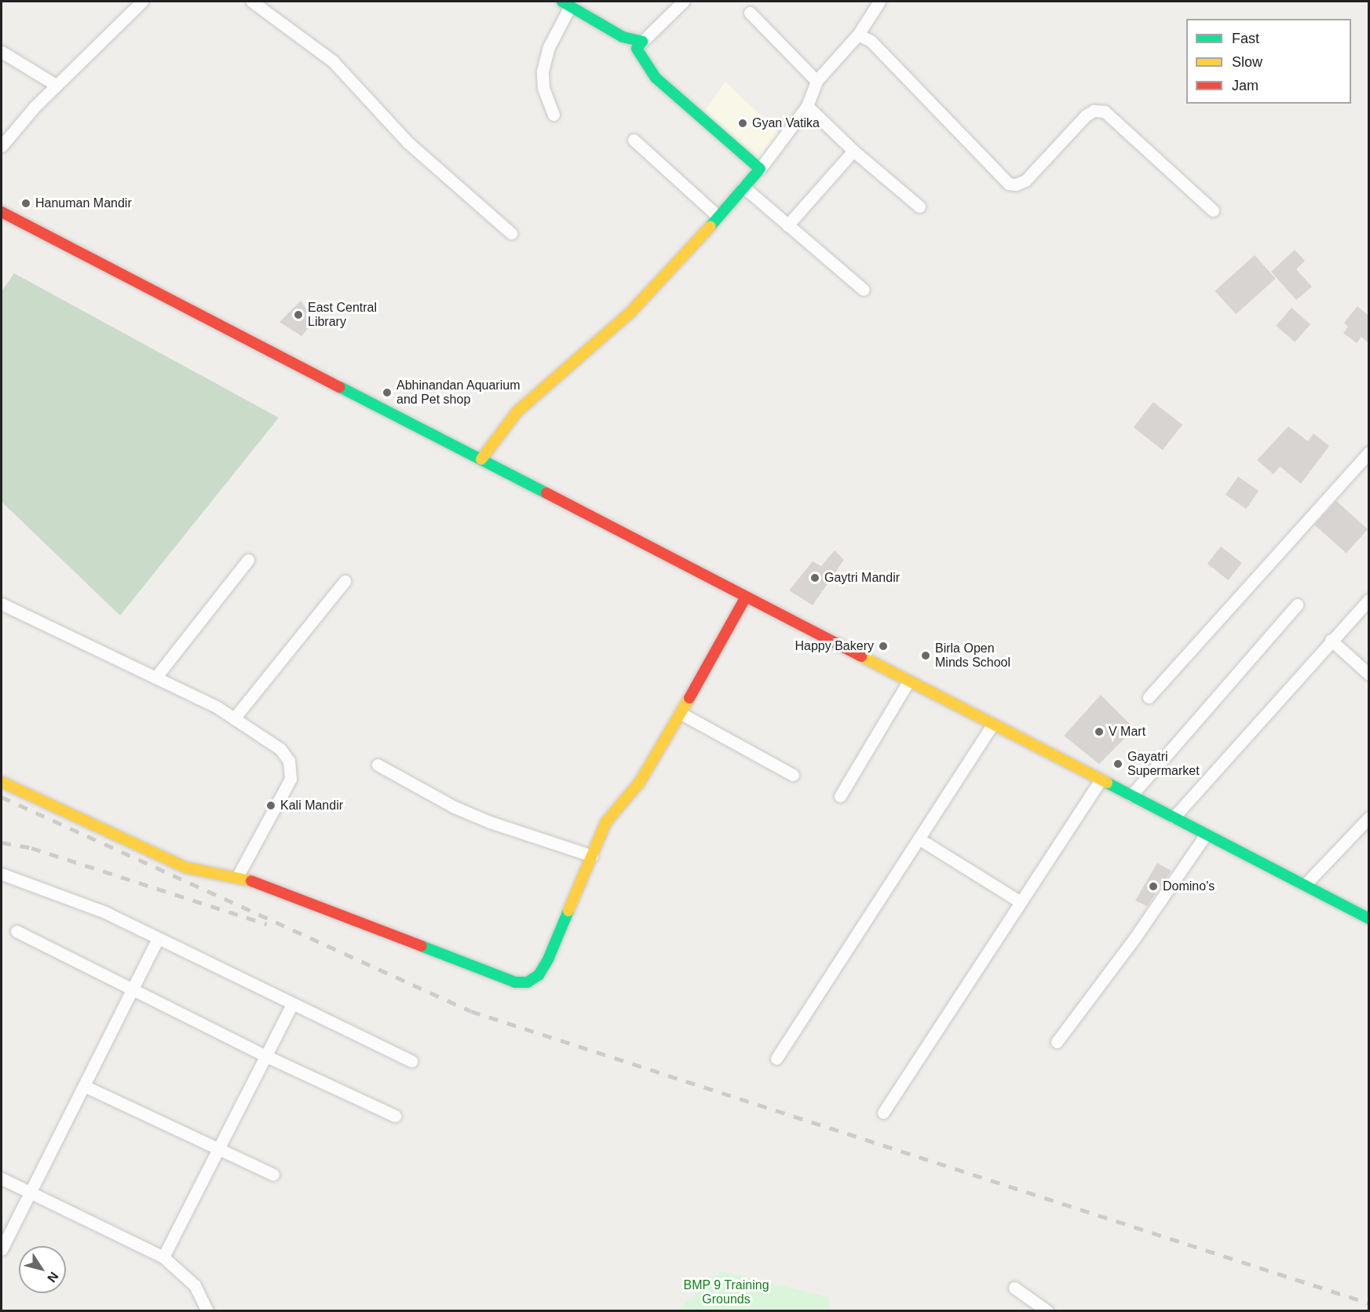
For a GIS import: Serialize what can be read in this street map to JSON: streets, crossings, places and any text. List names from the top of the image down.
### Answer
{
  "parks": ["BMP 9 Training Grounds"],
  "places": [
    "Gyan Vatika",
    "Hanuman Mandir",
    "East Central Library",
    "Abhinandan Aquarium and Pet shop",
    "Gaytri Mandir",
    "Happy Bakery",
    "Birla Open Minds School",
    "V Mart",
    "Gayatri Supermarket",
    "Kali Mandir",
    "Domino's"
  ],
  "legend": ["Fast", "Slow", "Jam"],
  "north": "bottom right"
}
